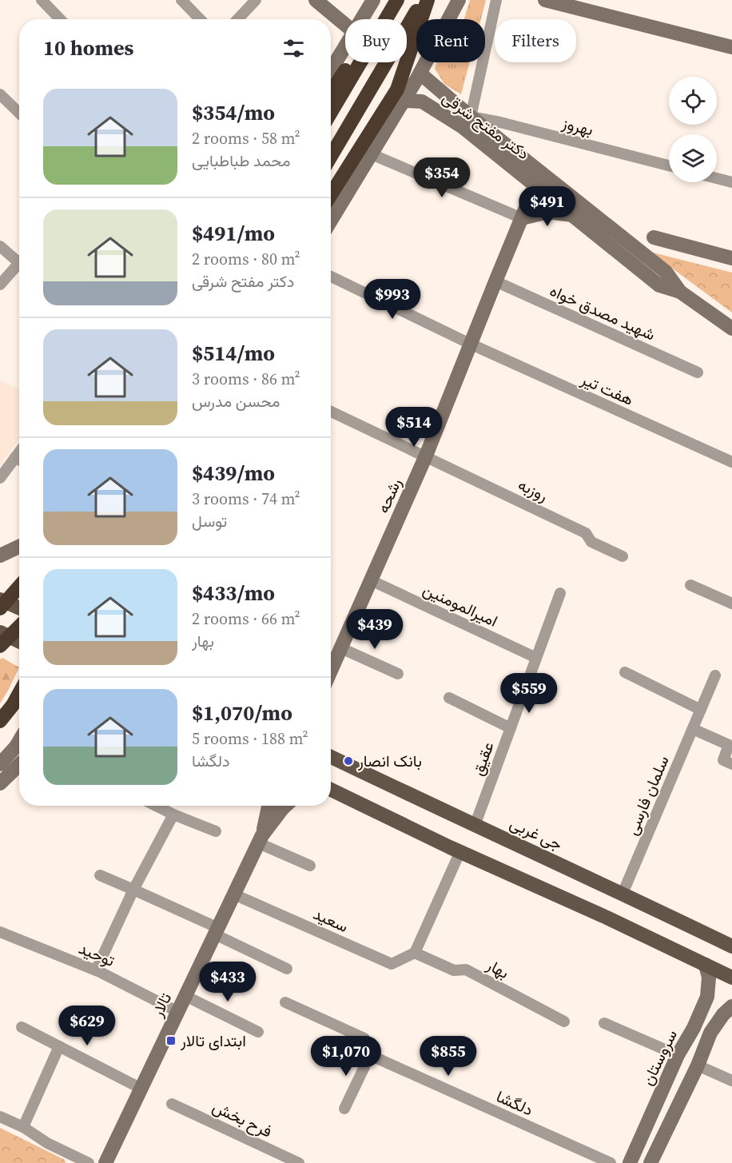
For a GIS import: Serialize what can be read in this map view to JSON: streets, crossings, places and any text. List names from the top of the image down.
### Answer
{
  "streets": {
    "main road": ["جی غربی"],
    "street": [
      "دکتر مفتح شرقی",
      "بهروز",
      "شهید مصدق خواه",
      "هفت تیر",
      "روزبه",
      "رشحه",
      "امیرالمومنین",
      "عقیق",
      "سلمان فارسی",
      "سعید",
      "توحید",
      "بهار",
      "تالار",
      "سروستان",
      "دلگشا",
      "فرح بخش"
    ]
  },
  "crossings": [
    ["دکتر مفتح شرقی", "بهروز"],
    ["دکتر مفتح شرقی", "رشحه"],
    ["شهید مصدق خواه", "رشحه"],
    ["هفت تیر", "رشحه"],
    ["روزبه", "رشحه"],
    ["رشحه", "امیرالمومنین"],
    ["امیرالمومنین", "عقیق"],
    ["عقیق", "جی غربی"],
    ["سلمان فارسی", "جی غربی"],
    ["سعید", "بهار"],
    ["سعید", "تالار"],
    ["توحید", "تالار"]
  ],
  "places": {
    "other": ["بانک انصار"],
    "transit": ["ابتدای تالار"]
  },
  "page": {
    "chip": ["Buy", "Rent", "Filters"],
    "heading": "10 homes",
    "list": [
      {
        "name": "$354/mo",
        "note": "2 rooms · 58 m² · محمد طباطبایی"
      },
      {
        "name": "$491/mo",
        "note": "2 rooms · 80 m² · دکتر مفتح شرقی"
      },
      {
        "name": "$514/mo",
        "note": "3 rooms · 86 m² · محسن مدرس"
      },
      {
        "name": "$439/mo",
        "note": "3 rooms · 74 m² · توسل"
      },
      {
        "name": "$433/mo",
        "note": "2 rooms · 66 m² · بهار"
      },
      {
        "name": "$1,070/mo",
        "note": "5 rooms · 188 m² · دلگشا"
      }
    ],
    "price": [
      "$354",
      "$491",
      "$993",
      "$514",
      "$439",
      "$559",
      "$433",
      "$629",
      "$1,070",
      "$855"
    ]
  }
}
